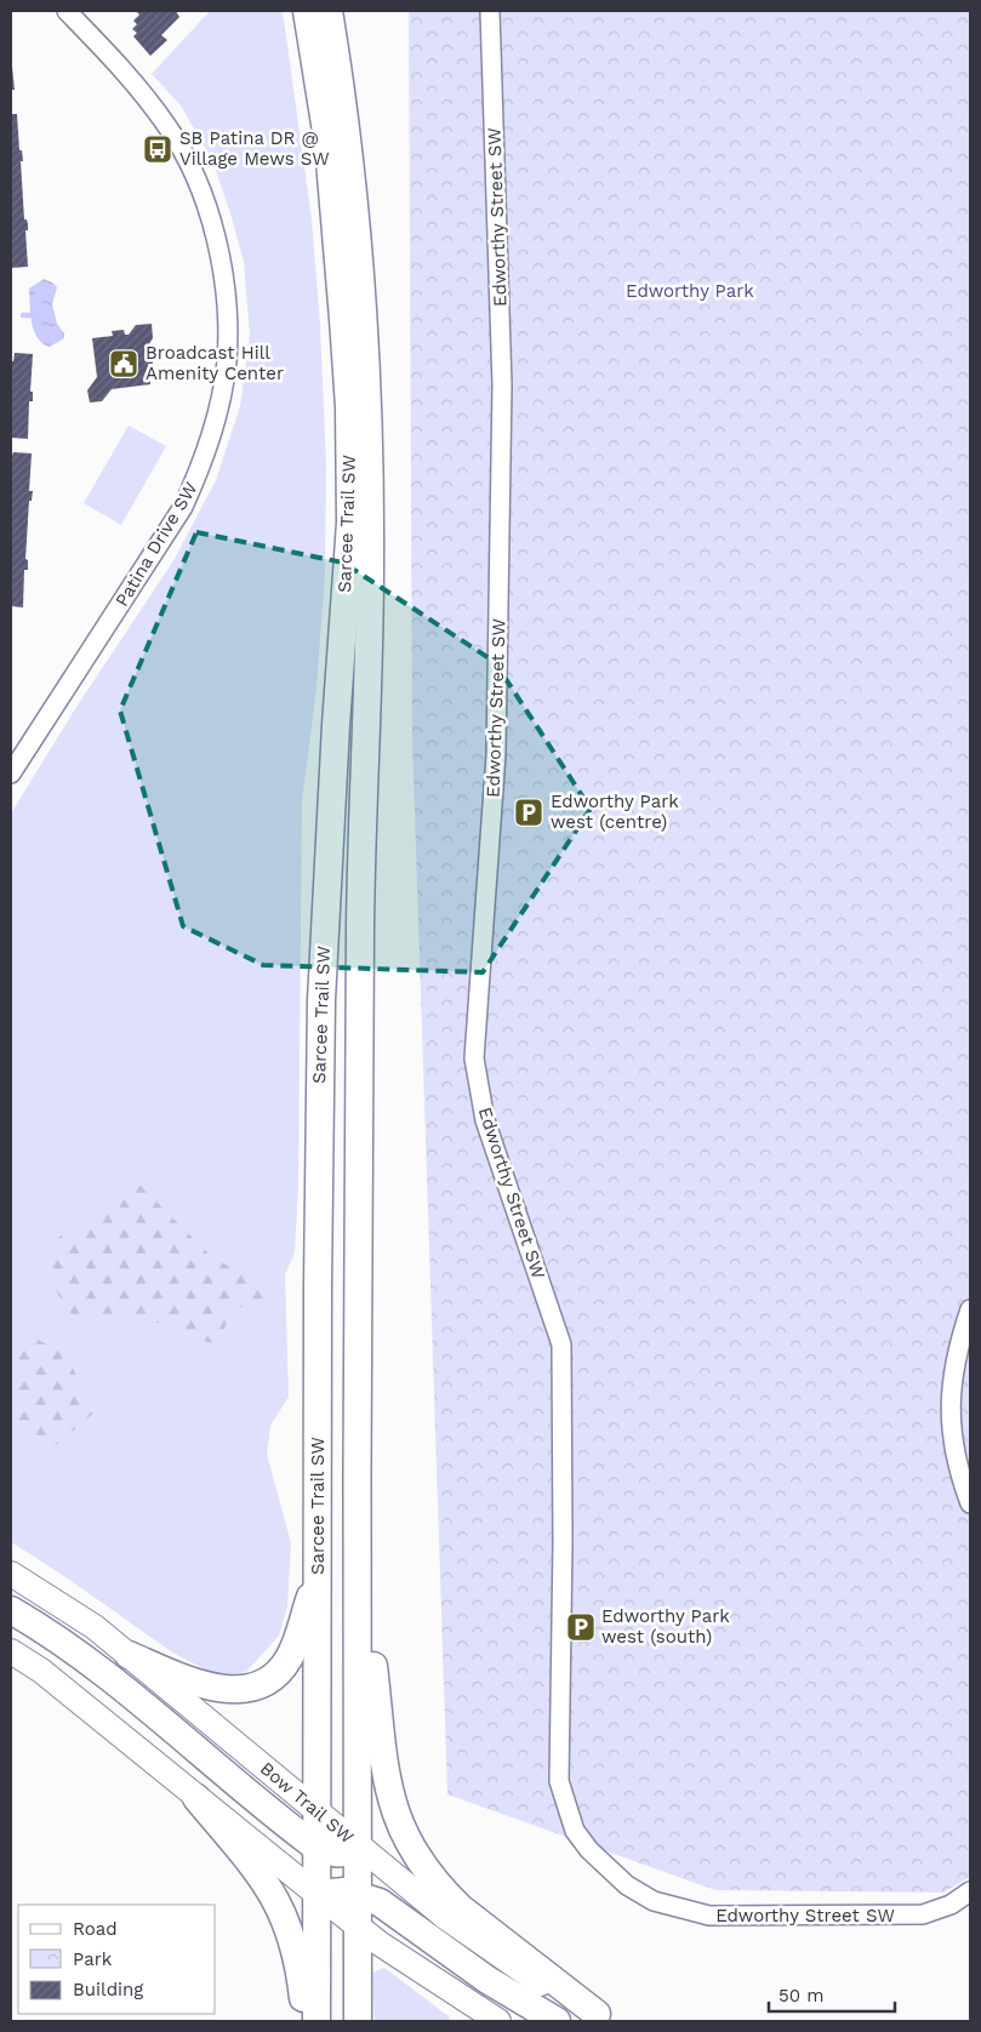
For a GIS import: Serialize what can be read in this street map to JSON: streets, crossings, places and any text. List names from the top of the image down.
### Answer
{
  "streets": {
    "highway": ["Sarcee Trail SW"],
    "main road": ["Bow Trail SW"],
    "street": ["Edworthy Street SW", "Patina Drive SW"]
  },
  "crossings": [
    ["Sarcee Trail SW", "Bow Trail SW"]
  ],
  "parks": ["Edworthy Park"],
  "places": {
    "bus stop": ["SB Patina DR @ Village Mews SW"],
    "public building": ["Broadcast Hill Amenity Center"],
    "parking": ["Edworthy Park west (centre)", "Edworthy Park west (south)"]
  },
  "legend": ["Road", "Park", "Building"],
  "scale_bar": "50 m"
}
